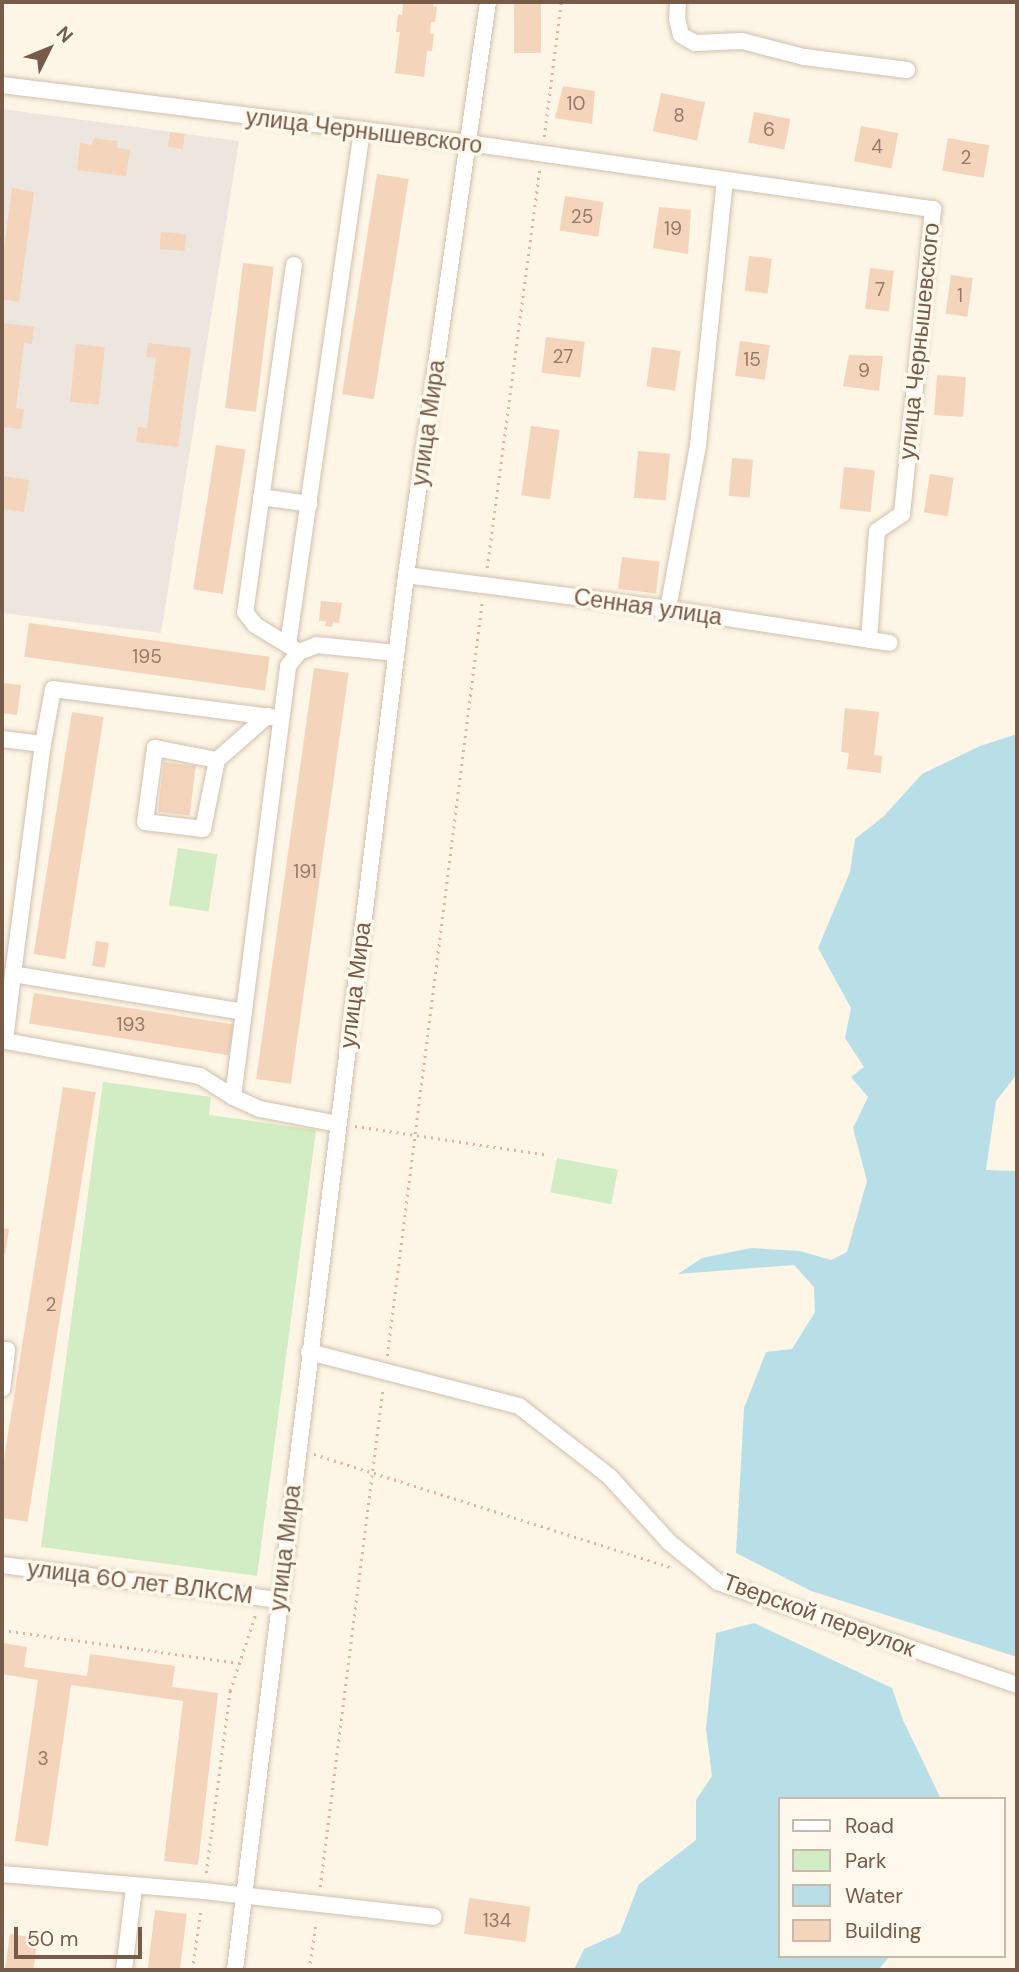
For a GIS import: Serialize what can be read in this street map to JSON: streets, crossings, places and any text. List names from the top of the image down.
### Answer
{
  "streets": {
    "street": [
      "улица Чернышевского",
      "улица Мира",
      "Сенная улица",
      "улица 60 лет ВЛКСМ",
      "Тверской переулок"
    ]
  },
  "crossings": [
    ["улица Чернышевского", "улица Мира"],
    ["улица Чернышевского", "Сенная улица"],
    ["улица Мира", "Сенная улица"],
    ["улица Мира", "улица 60 лет ВЛКСМ"],
    ["улица Мира", "Тверской переулок"]
  ],
  "house_numbers": [
    "10",
    "8",
    "6",
    "4",
    "2",
    "25",
    "19",
    "7",
    "1",
    "27",
    "15",
    "9",
    "195",
    "191",
    "193",
    "2",
    "3",
    "134"
  ],
  "legend": [
    "Road",
    "Park",
    "Water",
    "Building"
  ],
  "scale_bar": "50 m",
  "north": "top right"
}
